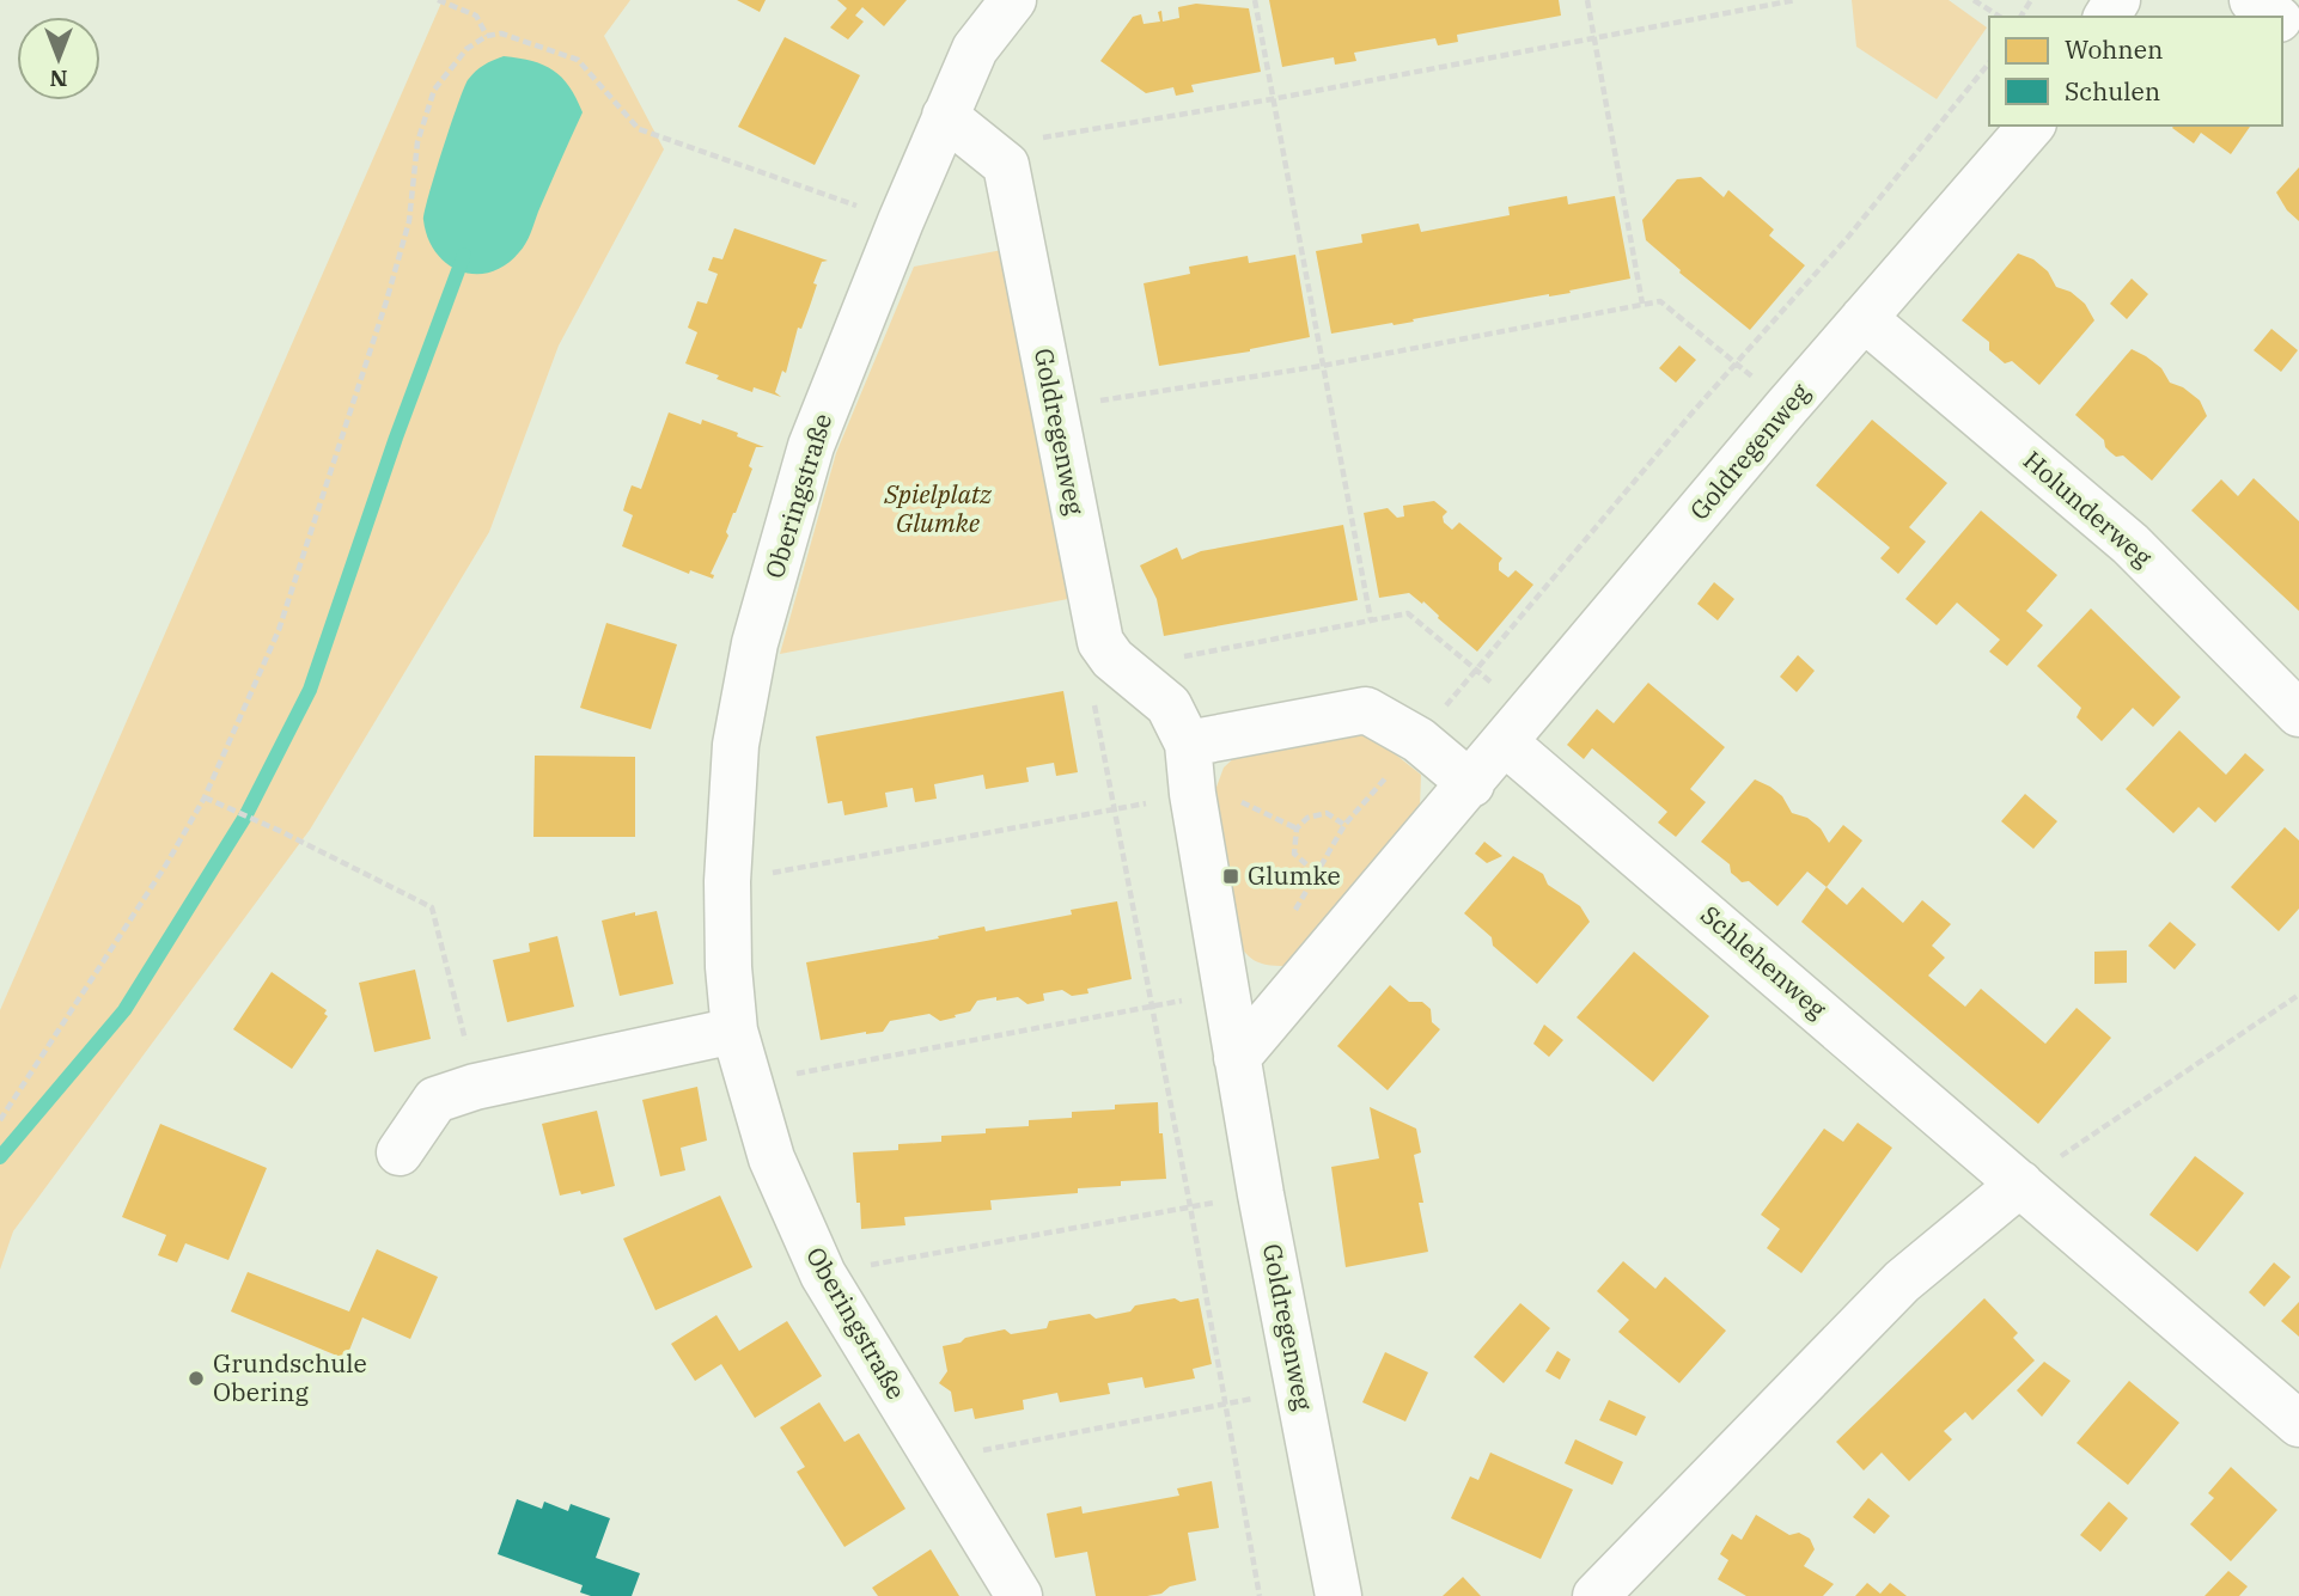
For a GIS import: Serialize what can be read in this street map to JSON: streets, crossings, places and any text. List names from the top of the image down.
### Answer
{
  "streets": {
    "street": [
      "Goldregenweg",
      "Oberingstraße",
      "Holunderweg",
      "Schlehenweg"
    ]
  },
  "crossings": [
    ["Goldregenweg", "Oberingstraße"],
    ["Goldregenweg", "Holunderweg"],
    ["Goldregenweg", "Schlehenweg"]
  ],
  "parks": ["Spielplatz Glumke"],
  "places": {
    "transit": ["Glumke"],
    "other": ["Grundschule Obering"]
  },
  "legend": ["Wohnen", "Schulen"],
  "north": "bottom"
}
